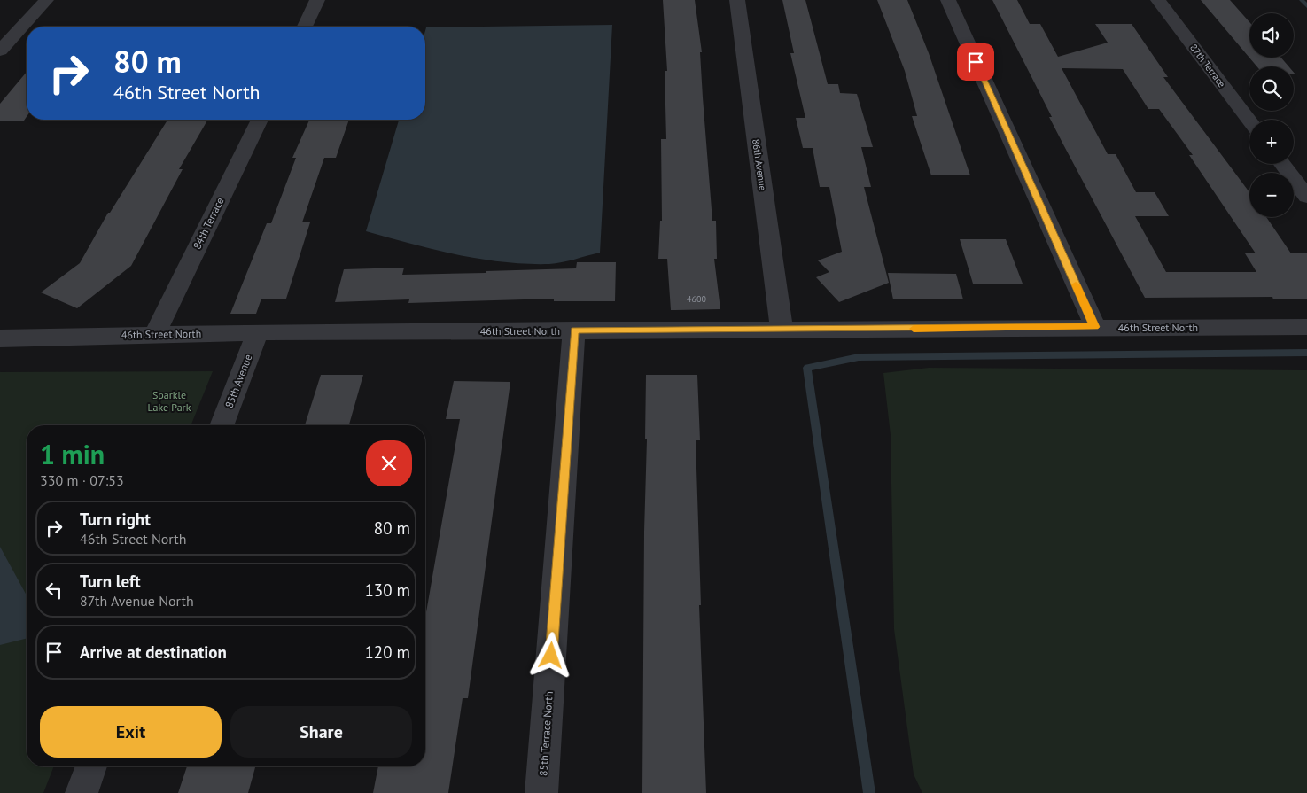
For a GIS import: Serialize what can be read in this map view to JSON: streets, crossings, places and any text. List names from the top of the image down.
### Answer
{
  "streets": {
    "street": [
      "87th Terrace",
      "86th Avenue",
      "84th Terrace",
      "46th Street North",
      "85th Avenue",
      "85th Terrace North"
    ]
  },
  "crossings": [
    ["86th Avenue", "46th Street North"],
    ["84th Terrace", "46th Street North"],
    ["46th Street North", "85th Avenue"],
    ["46th Street North", "85th Terrace North"]
  ],
  "parks": ["Sparkle Lake Park"],
  "house_numbers": ["4600"],
  "page": {
    "map_buttons": ["+", "−"],
    "turn": ["80 m", "46th Street North"],
    "heading": ["1 min", "330 m · 07:53"],
    "list": [
      {
        "name": "Turn right",
        "note": "46th Street North",
        "value": "80 m"
      },
      {
        "name": "Turn left",
        "note": "87th Avenue North",
        "value": "130 m"
      },
      {
        "name": "Arrive at destination",
        "value": "120 m"
      }
    ],
    "buttons": ["Exit", "Share"]
  }
}
